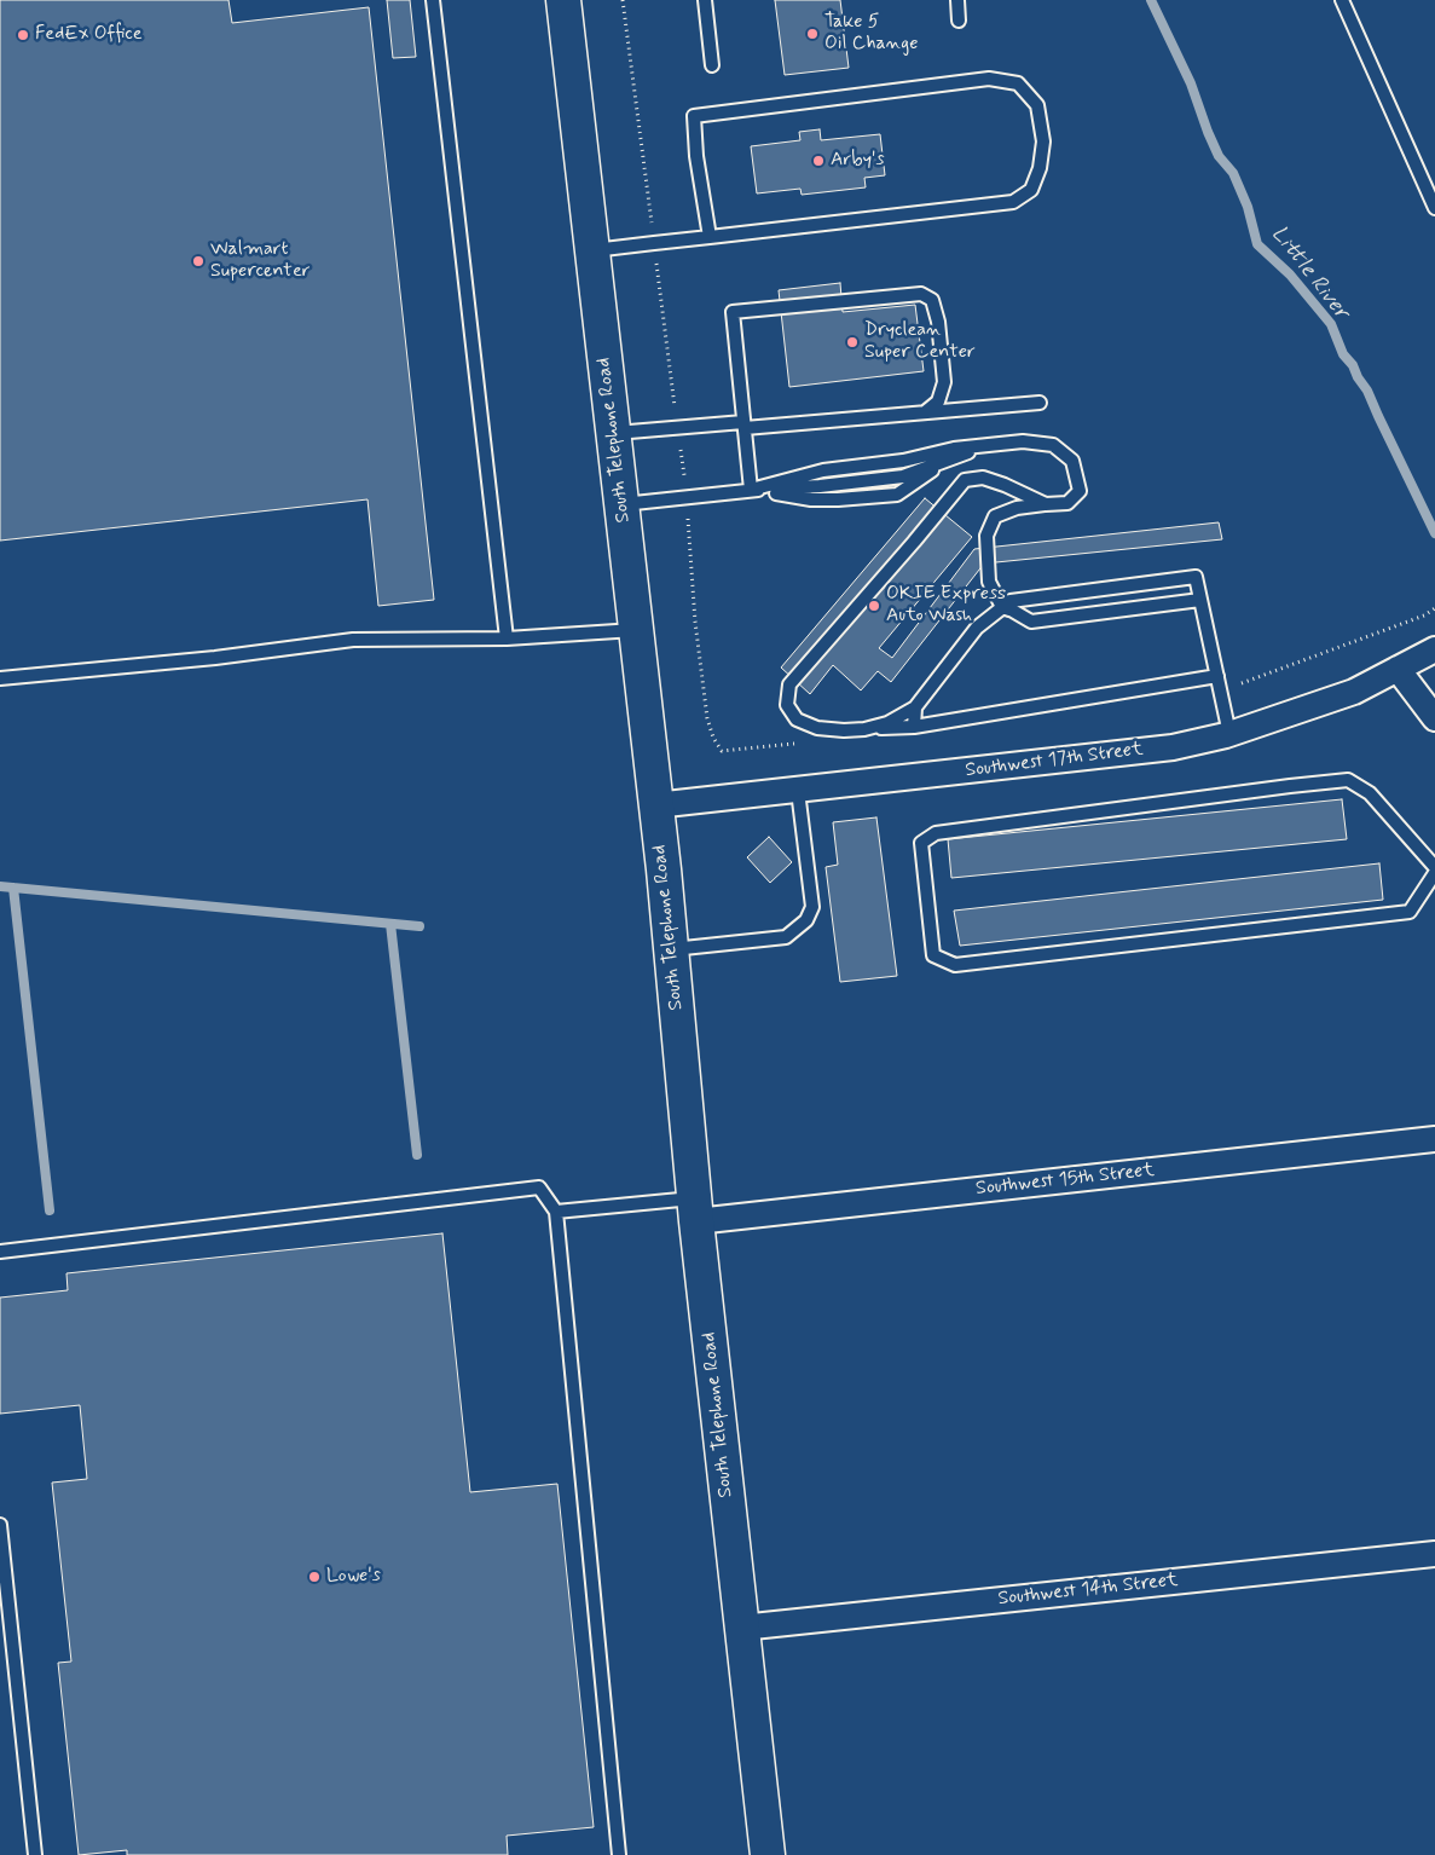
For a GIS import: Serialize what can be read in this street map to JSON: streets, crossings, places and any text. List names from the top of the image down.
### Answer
{
  "streets": {
    "main road": ["South Telephone Road"],
    "street": ["Southwest 17th Street", "Southwest 15th Street", "Southwest 14th Street"]
  },
  "crossings": [
    ["South Telephone Road", "Southwest 17th Street"],
    ["South Telephone Road", "Southwest 15th Street"],
    ["South Telephone Road", "Southwest 14th Street"]
  ],
  "water": ["Little River"],
  "places": [
    "Take 5 Oil Change",
    "FedEx Office",
    "Arby's",
    "Walmart Supercenter",
    "Dryclean Super Center",
    "OKIE Express Auto Wash",
    "Lowe's"
  ]
}
